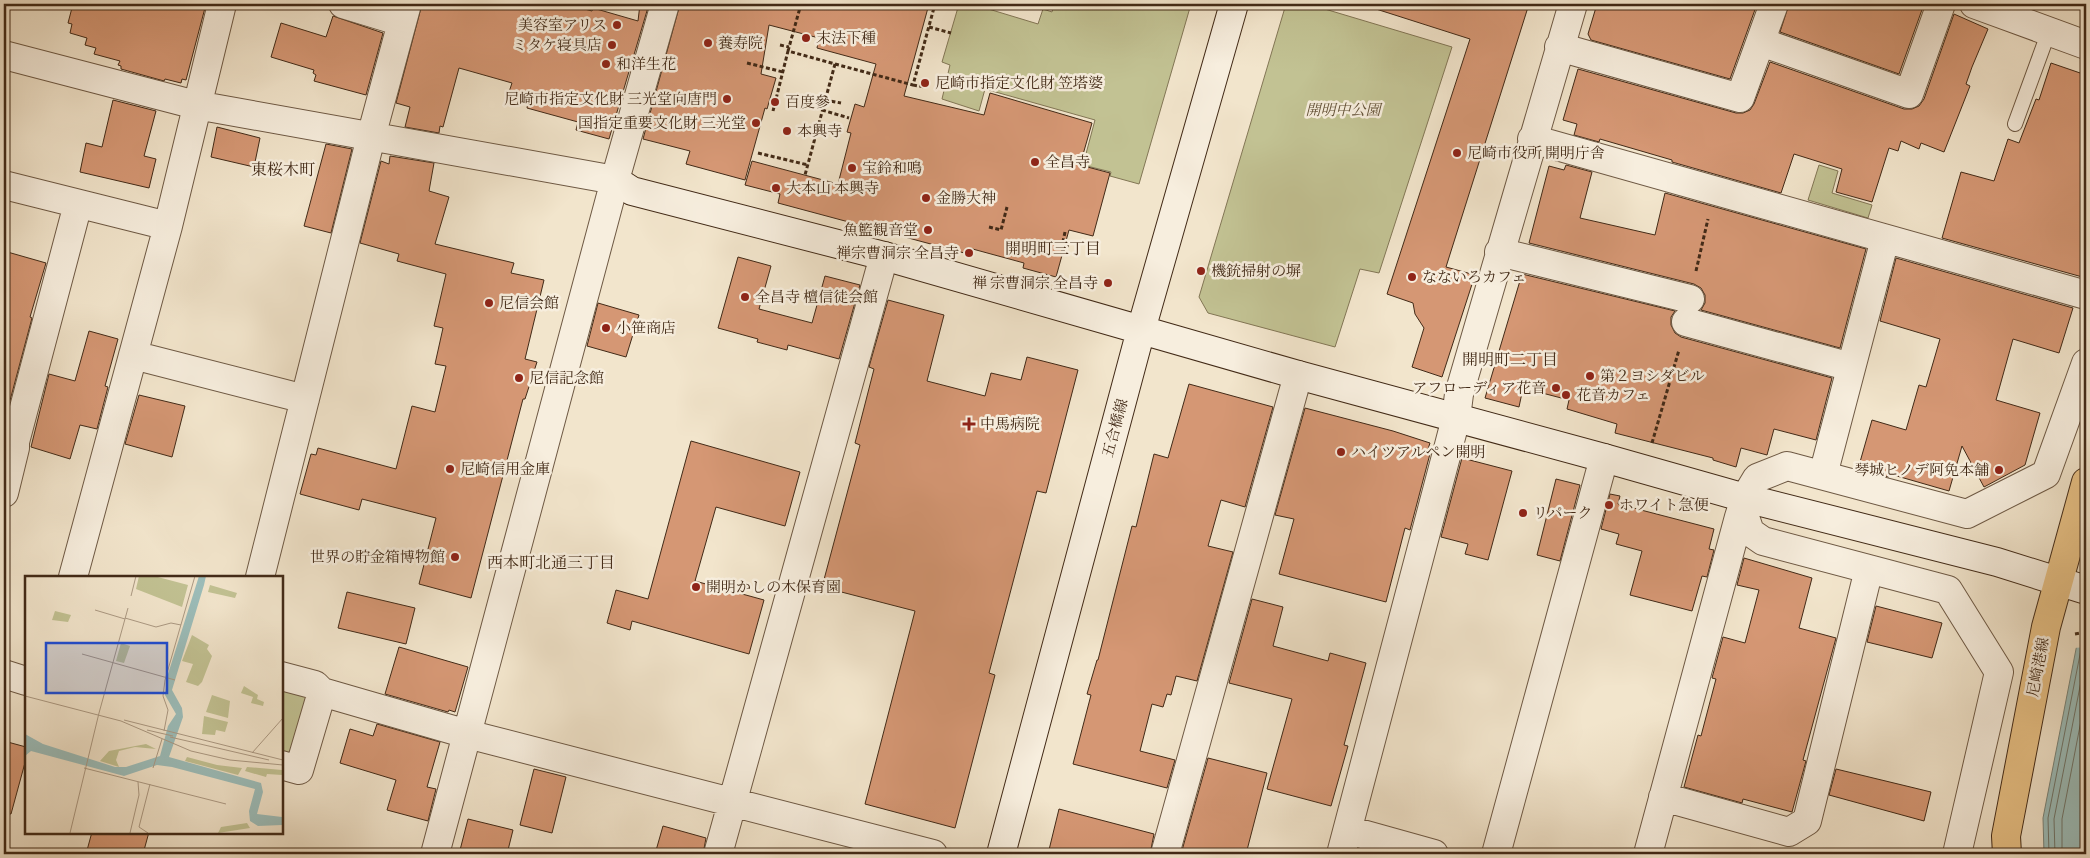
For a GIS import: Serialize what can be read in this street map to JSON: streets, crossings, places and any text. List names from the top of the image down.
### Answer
{
  "streets": {
    "main road": ["尼崎港線"],
    "street": ["五合橋線"]
  },
  "districts": [
    "東桜木町",
    "開明町三丁目",
    "開明町二丁目",
    "西本町北通三丁目"
  ],
  "parks": ["開明中公園"],
  "places": {
    "other": [
      "美容室アリス",
      "末法下種",
      "養寿院",
      "ミタケ寝具店",
      "和洋生花",
      "尼崎市指定文化財 笠塔婆",
      "尼崎市指定文化財 三光堂向唐門",
      "百度參",
      "国指定重要文化財 三光堂",
      "本興寺",
      "尼崎市役所 開明庁舎",
      "全昌寺",
      "宝鈴和鳴",
      "大本山 本興寺",
      "金勝大神",
      "魚籃観音堂",
      "禅宗曹洞宗 全昌寺",
      "機銃掃射の塀",
      "なないろカフェ",
      "禅 宗曹洞宗 全昌寺",
      "全昌寺 檀信徒会館",
      "尼信会館",
      "小笹商店",
      "第２ヨシダビル",
      "尼信記念館",
      "アフローディア花音",
      "花音カフェ",
      "ハイツアルペン開明",
      "尼崎信用金庫",
      "琴城ヒノデ阿免本舗",
      "ホワイト急便",
      "リパーク",
      "世界の貯金箱博物館",
      "開明かしの木保育園"
    ],
    "health": ["中馬病院"]
  }
}
